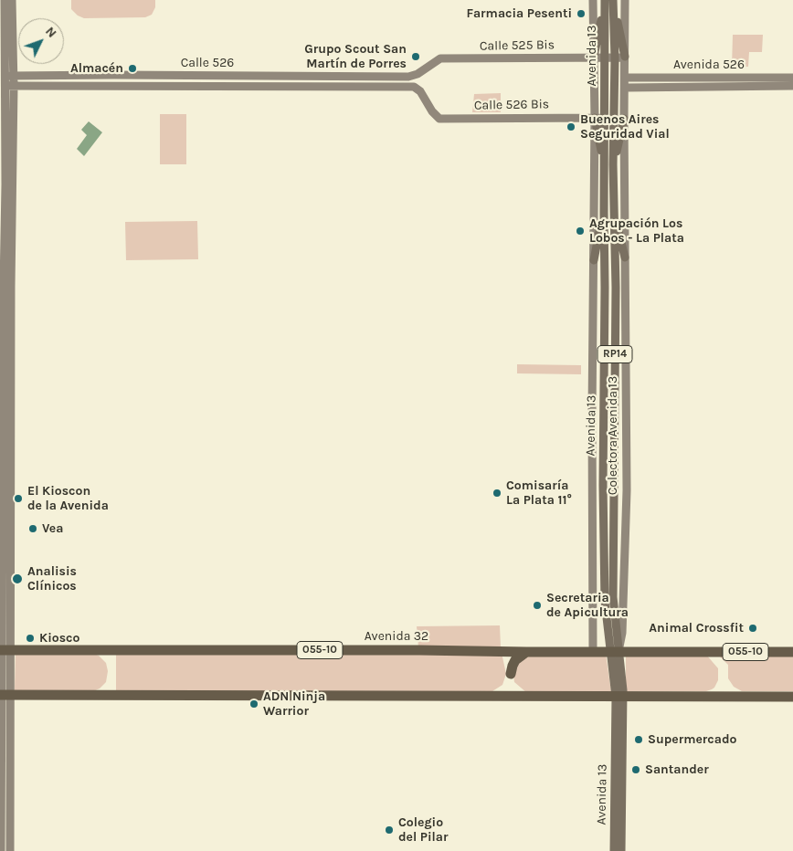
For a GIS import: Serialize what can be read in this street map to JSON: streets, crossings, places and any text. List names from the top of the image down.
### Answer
{
  "streets": {
    "highway": ["Avenida 32", "055-10"],
    "main road": [
      "Calle 525 Bis",
      "Avenida 13",
      "Calle 526",
      "Avenida 526",
      "Calle 526 Bis",
      "RP14",
      "Colectora Avenida 13"
    ]
  },
  "crossings": [
    ["Calle 525 Bis", "Avenida 13"],
    ["Calle 525 Bis", "Calle 526"],
    ["Calle 525 Bis", "Colectora Avenida 13"],
    ["Avenida 13", "Calle 526 Bis"],
    ["Avenida 13", "Colectora Avenida 13"],
    ["Avenida 13", "Avenida 32"],
    ["Calle 526", "Calle 526 Bis"],
    ["Avenida 526", "Colectora Avenida 13"],
    ["Calle 526 Bis", "Colectora Avenida 13"],
    ["Colectora Avenida 13", "Avenida 32"]
  ],
  "places": [
    "Farmacia Pesenti",
    "Grupo Scout San Martín de Porres",
    "Almacén",
    "Buenos Aires Seguridad Vial",
    "Agrupación Los Lobos - La Plata",
    "Comisaría La Plata 11°",
    "El Kioscon de la Avenida",
    "Vea",
    "Analisis Clínicos",
    "Secretaria de Apicultura",
    "Animal Crossfit",
    "Kiosco",
    "ADN Ninja Warrior",
    "Supermercado",
    "Santander",
    "Colegio del Pilar"
  ],
  "north": "top right"
}
